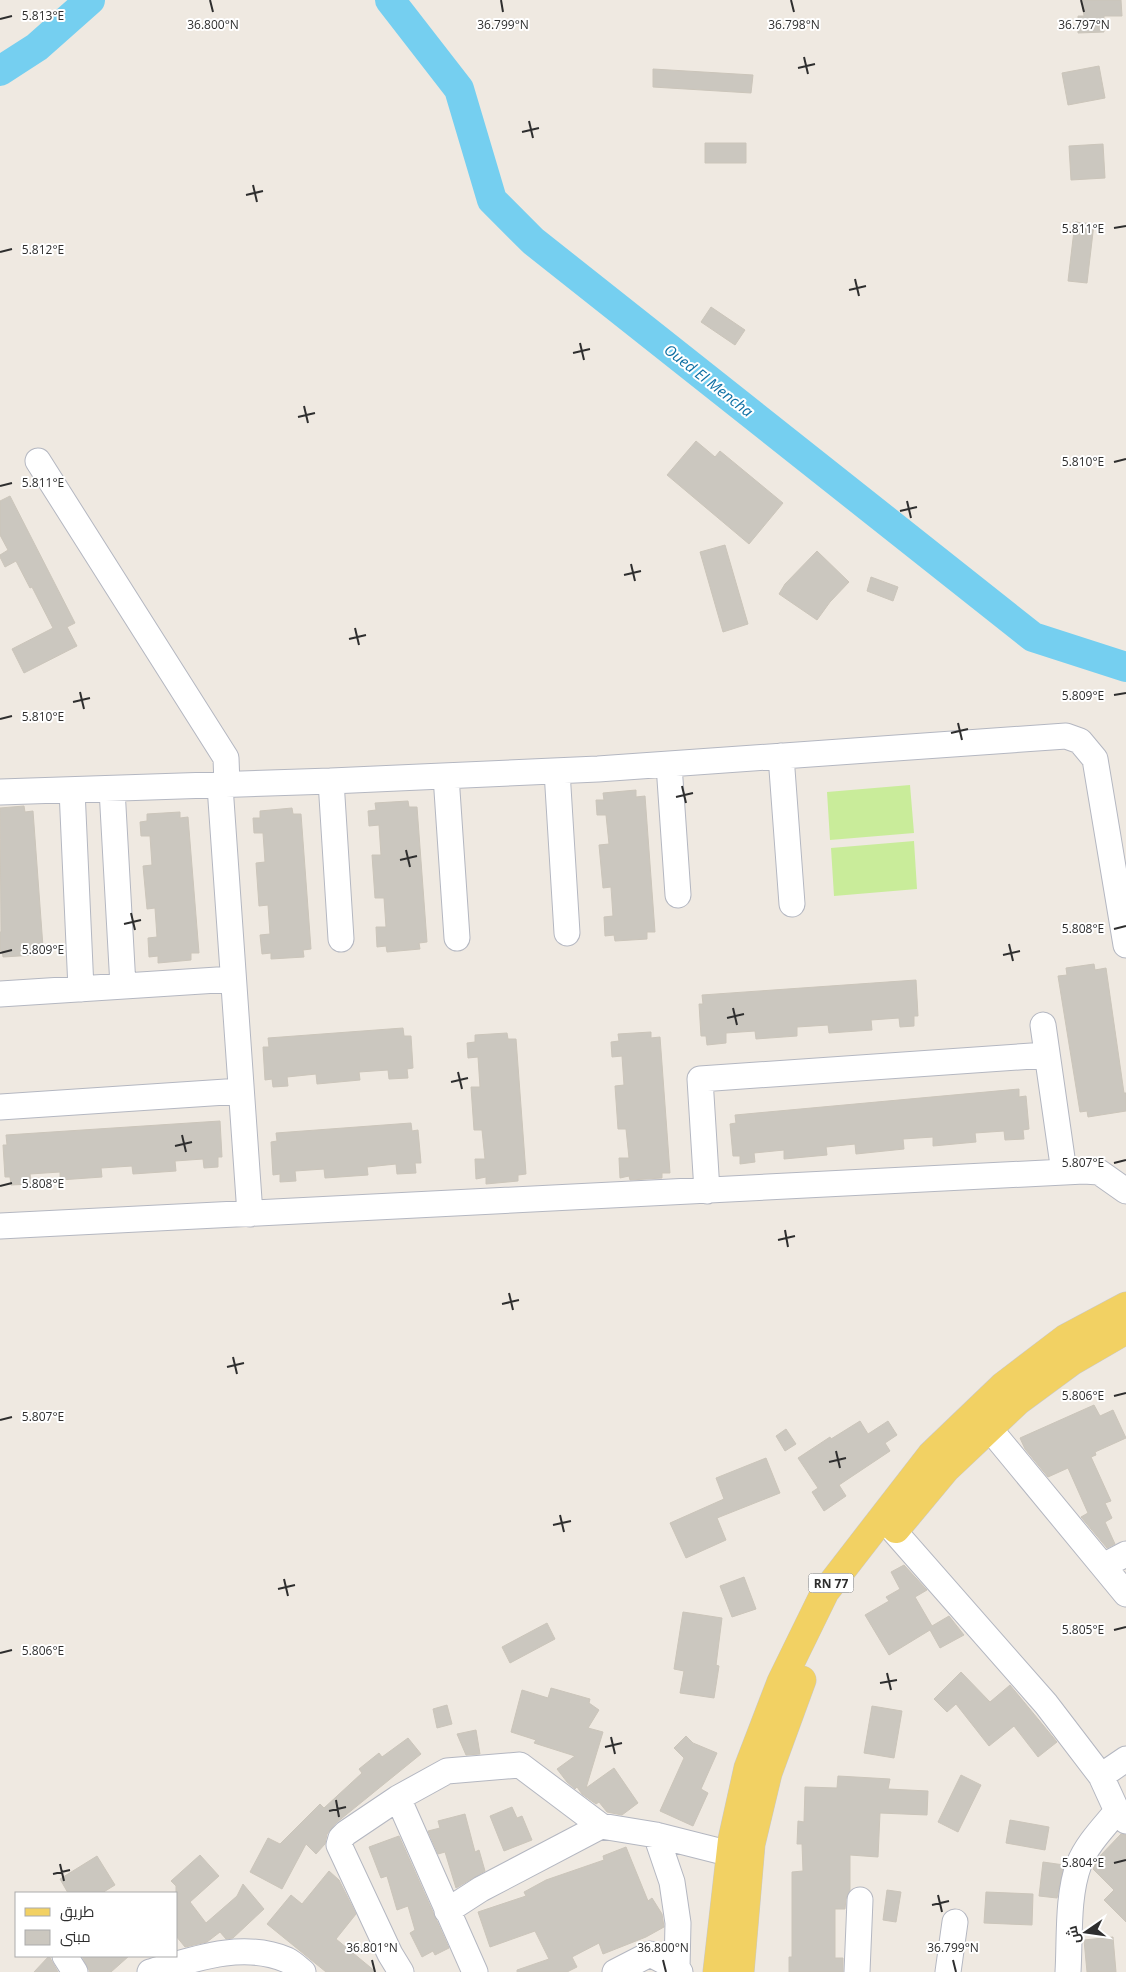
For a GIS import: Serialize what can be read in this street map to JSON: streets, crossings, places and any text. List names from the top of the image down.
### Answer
{
  "streets": {
    "main road": ["RN 77"]
  },
  "water": ["Oued El Mencha"],
  "legend": ["طريق", "مبنى"],
  "north": "left",
  "coordinates": [
    "5.813°E",
    "36.800°N",
    "36.799°N",
    "36.798°N",
    "36.797°N",
    "5.811°E",
    "5.812°E",
    "5.810°E",
    "5.809°E",
    "5.808°E",
    "5.807°E",
    "5.806°E",
    "5.805°E",
    "5.804°E",
    "36.801°N"
  ]
}
